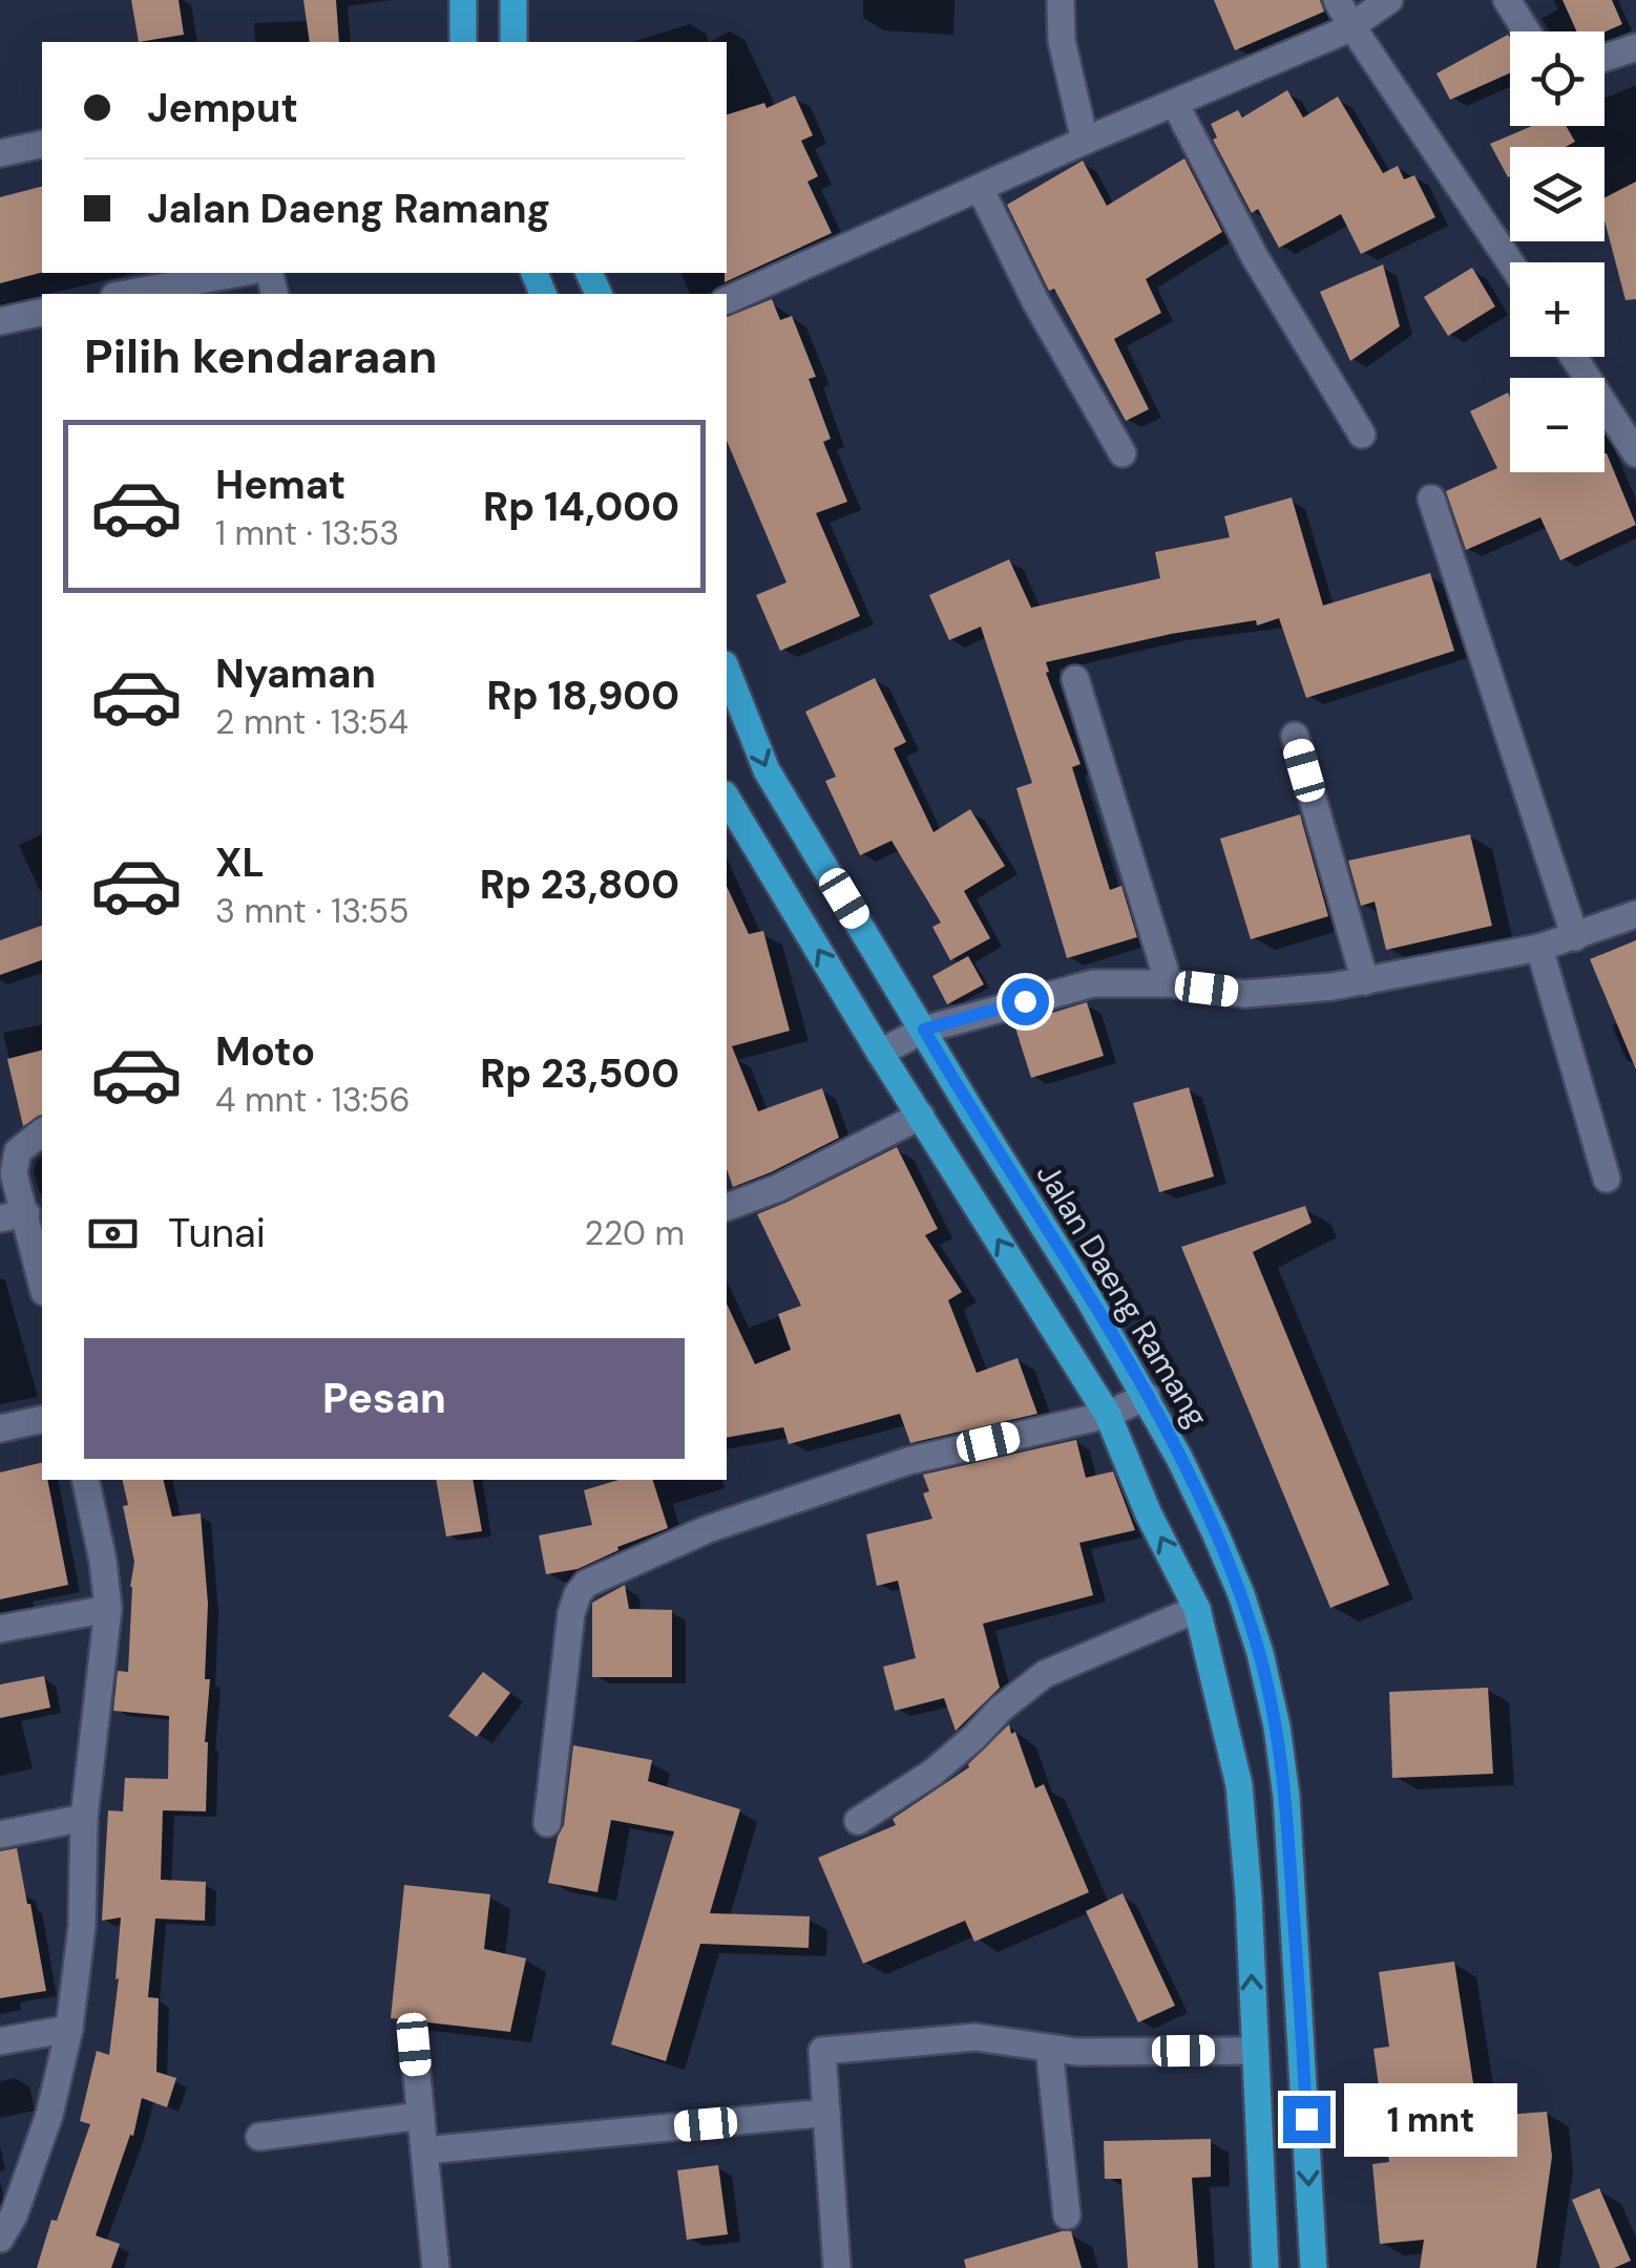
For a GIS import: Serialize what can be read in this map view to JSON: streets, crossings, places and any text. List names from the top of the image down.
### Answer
{
  "streets": {
    "main road": ["Jalan Daeng Ramang"]
  },
  "page": {
    "map_buttons": ["+", "−"],
    "banner": ["Jemput", "Jalan Daeng Ramang"],
    "heading": "Pilih kendaraan",
    "list": [
      {
        "name": "Hemat",
        "note": "1 mnt · 13:53",
        "value": "Rp 14,000"
      },
      {
        "name": "Nyaman",
        "note": "2 mnt · 13:54",
        "value": "Rp 18,900"
      },
      {
        "name": "XL",
        "note": "3 mnt · 13:55",
        "value": "Rp 23,800"
      },
      {
        "name": "Moto",
        "note": "4 mnt · 13:56",
        "value": "Rp 23,500"
      }
    ],
    "pay": ["Tunai", "220 m"],
    "buttons": "Pesan",
    "bubble": "1 mnt"
  }
}
